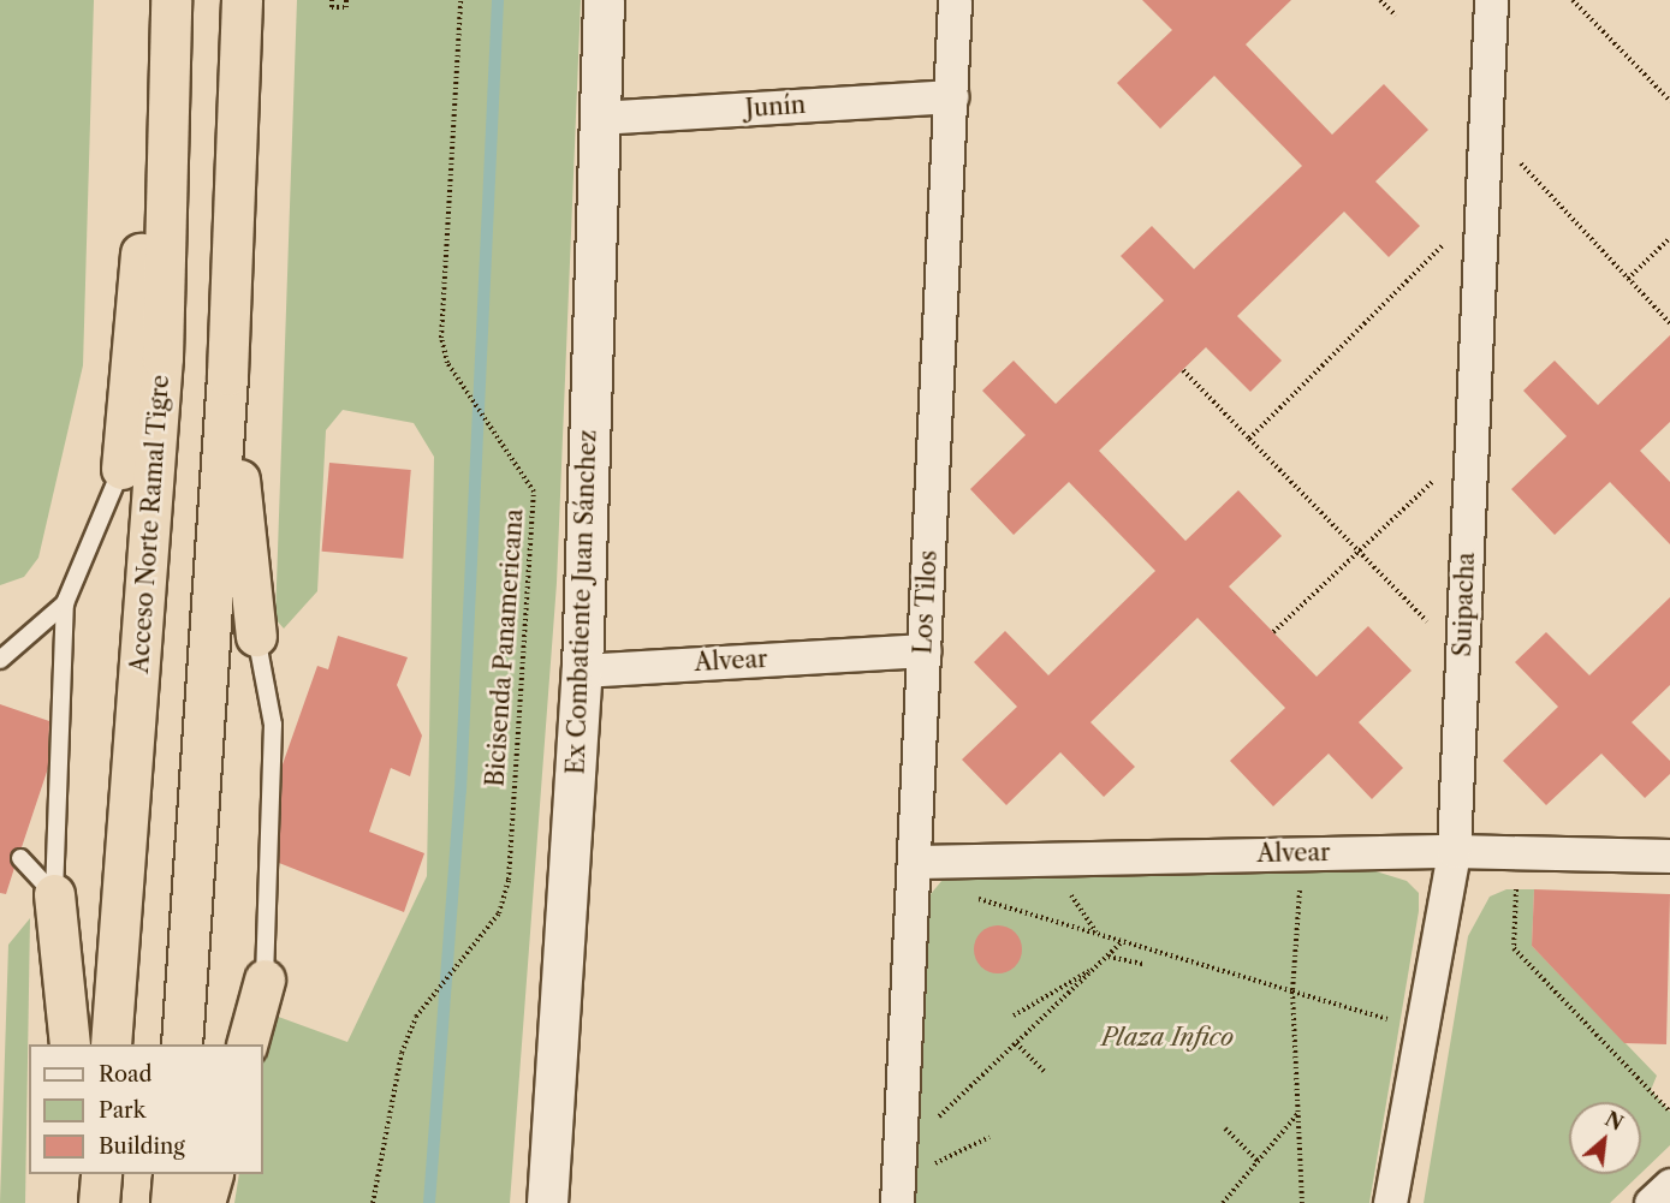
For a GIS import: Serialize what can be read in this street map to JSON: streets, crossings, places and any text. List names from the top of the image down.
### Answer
{
  "streets": {
    "highway": ["Acceso Norte Ramal Tigre"],
    "street": [
      "Junín",
      "Ex Combatiente Juan Sánchez",
      "Los Tilos",
      "Suipacha",
      "Alvear"
    ],
    "path": ["Bicisenda Panamericana"]
  },
  "crossings": [
    ["Junín", "Ex Combatiente Juan Sánchez"],
    ["Junín", "Los Tilos"],
    ["Ex Combatiente Juan Sánchez", "Alvear"],
    ["Los Tilos", "Alvear"],
    ["Suipacha", "Alvear"]
  ],
  "parks": ["Plaza Infico"],
  "legend": ["Road", "Park", "Building"],
  "north": "top right"
}
